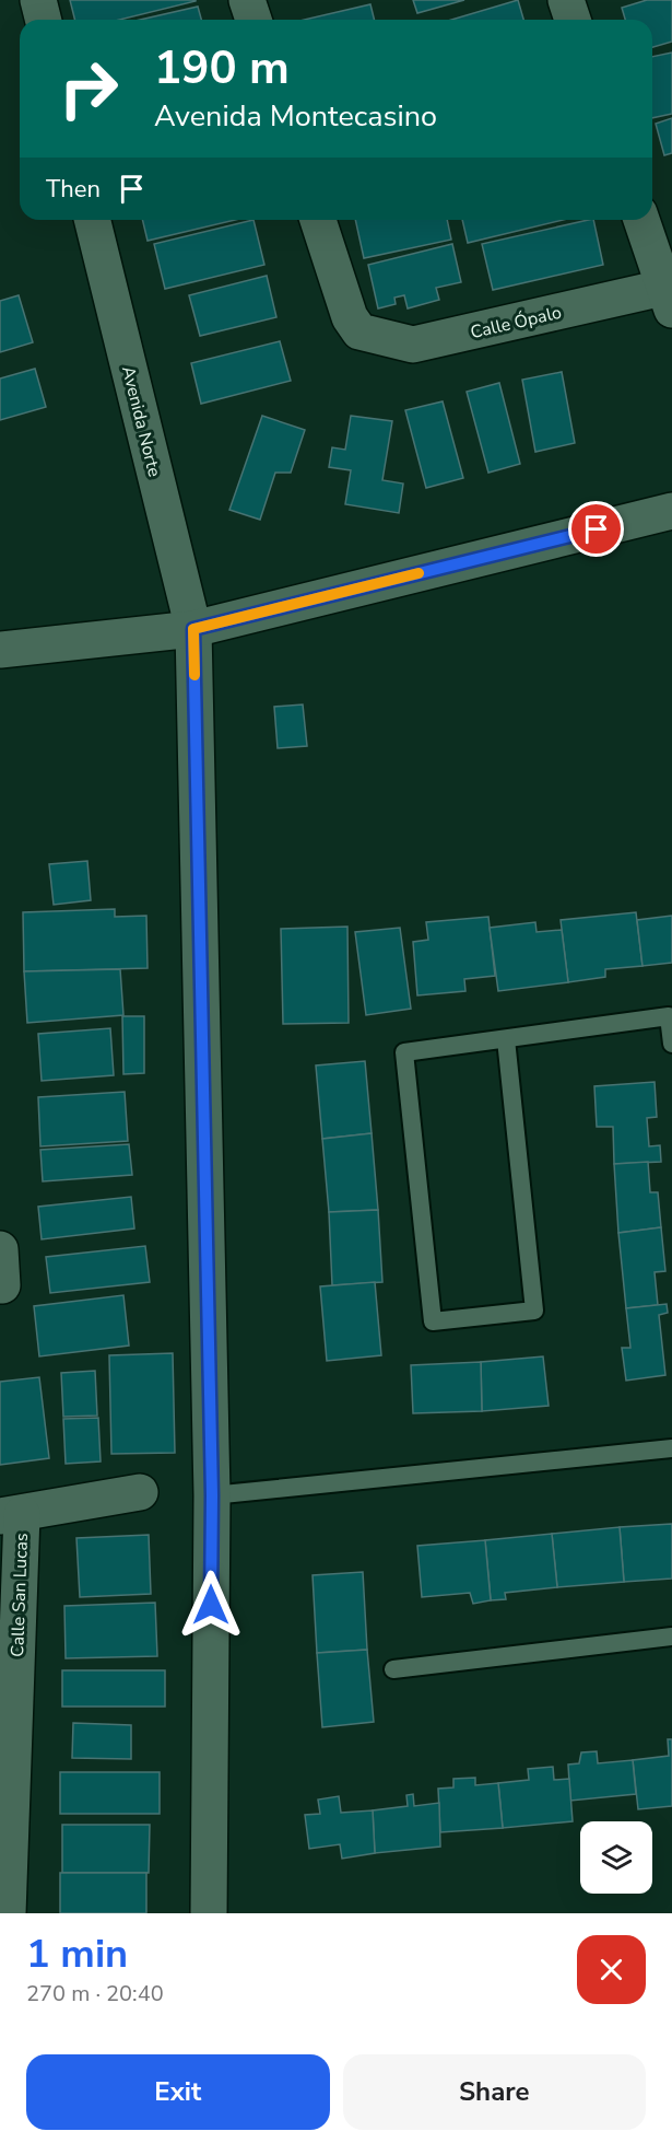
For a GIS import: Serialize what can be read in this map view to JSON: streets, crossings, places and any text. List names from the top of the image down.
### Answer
{
  "streets": {
    "street": ["Calle Ópalo", "Avenida Norte", "Calle San Lucas"]
  },
  "page": {
    "turn": ["190 m", "Avenida Montecasino"],
    "then": "Then",
    "heading": ["1 min", "270 m · 20:40"],
    "buttons": ["Exit", "Share"]
  }
}
